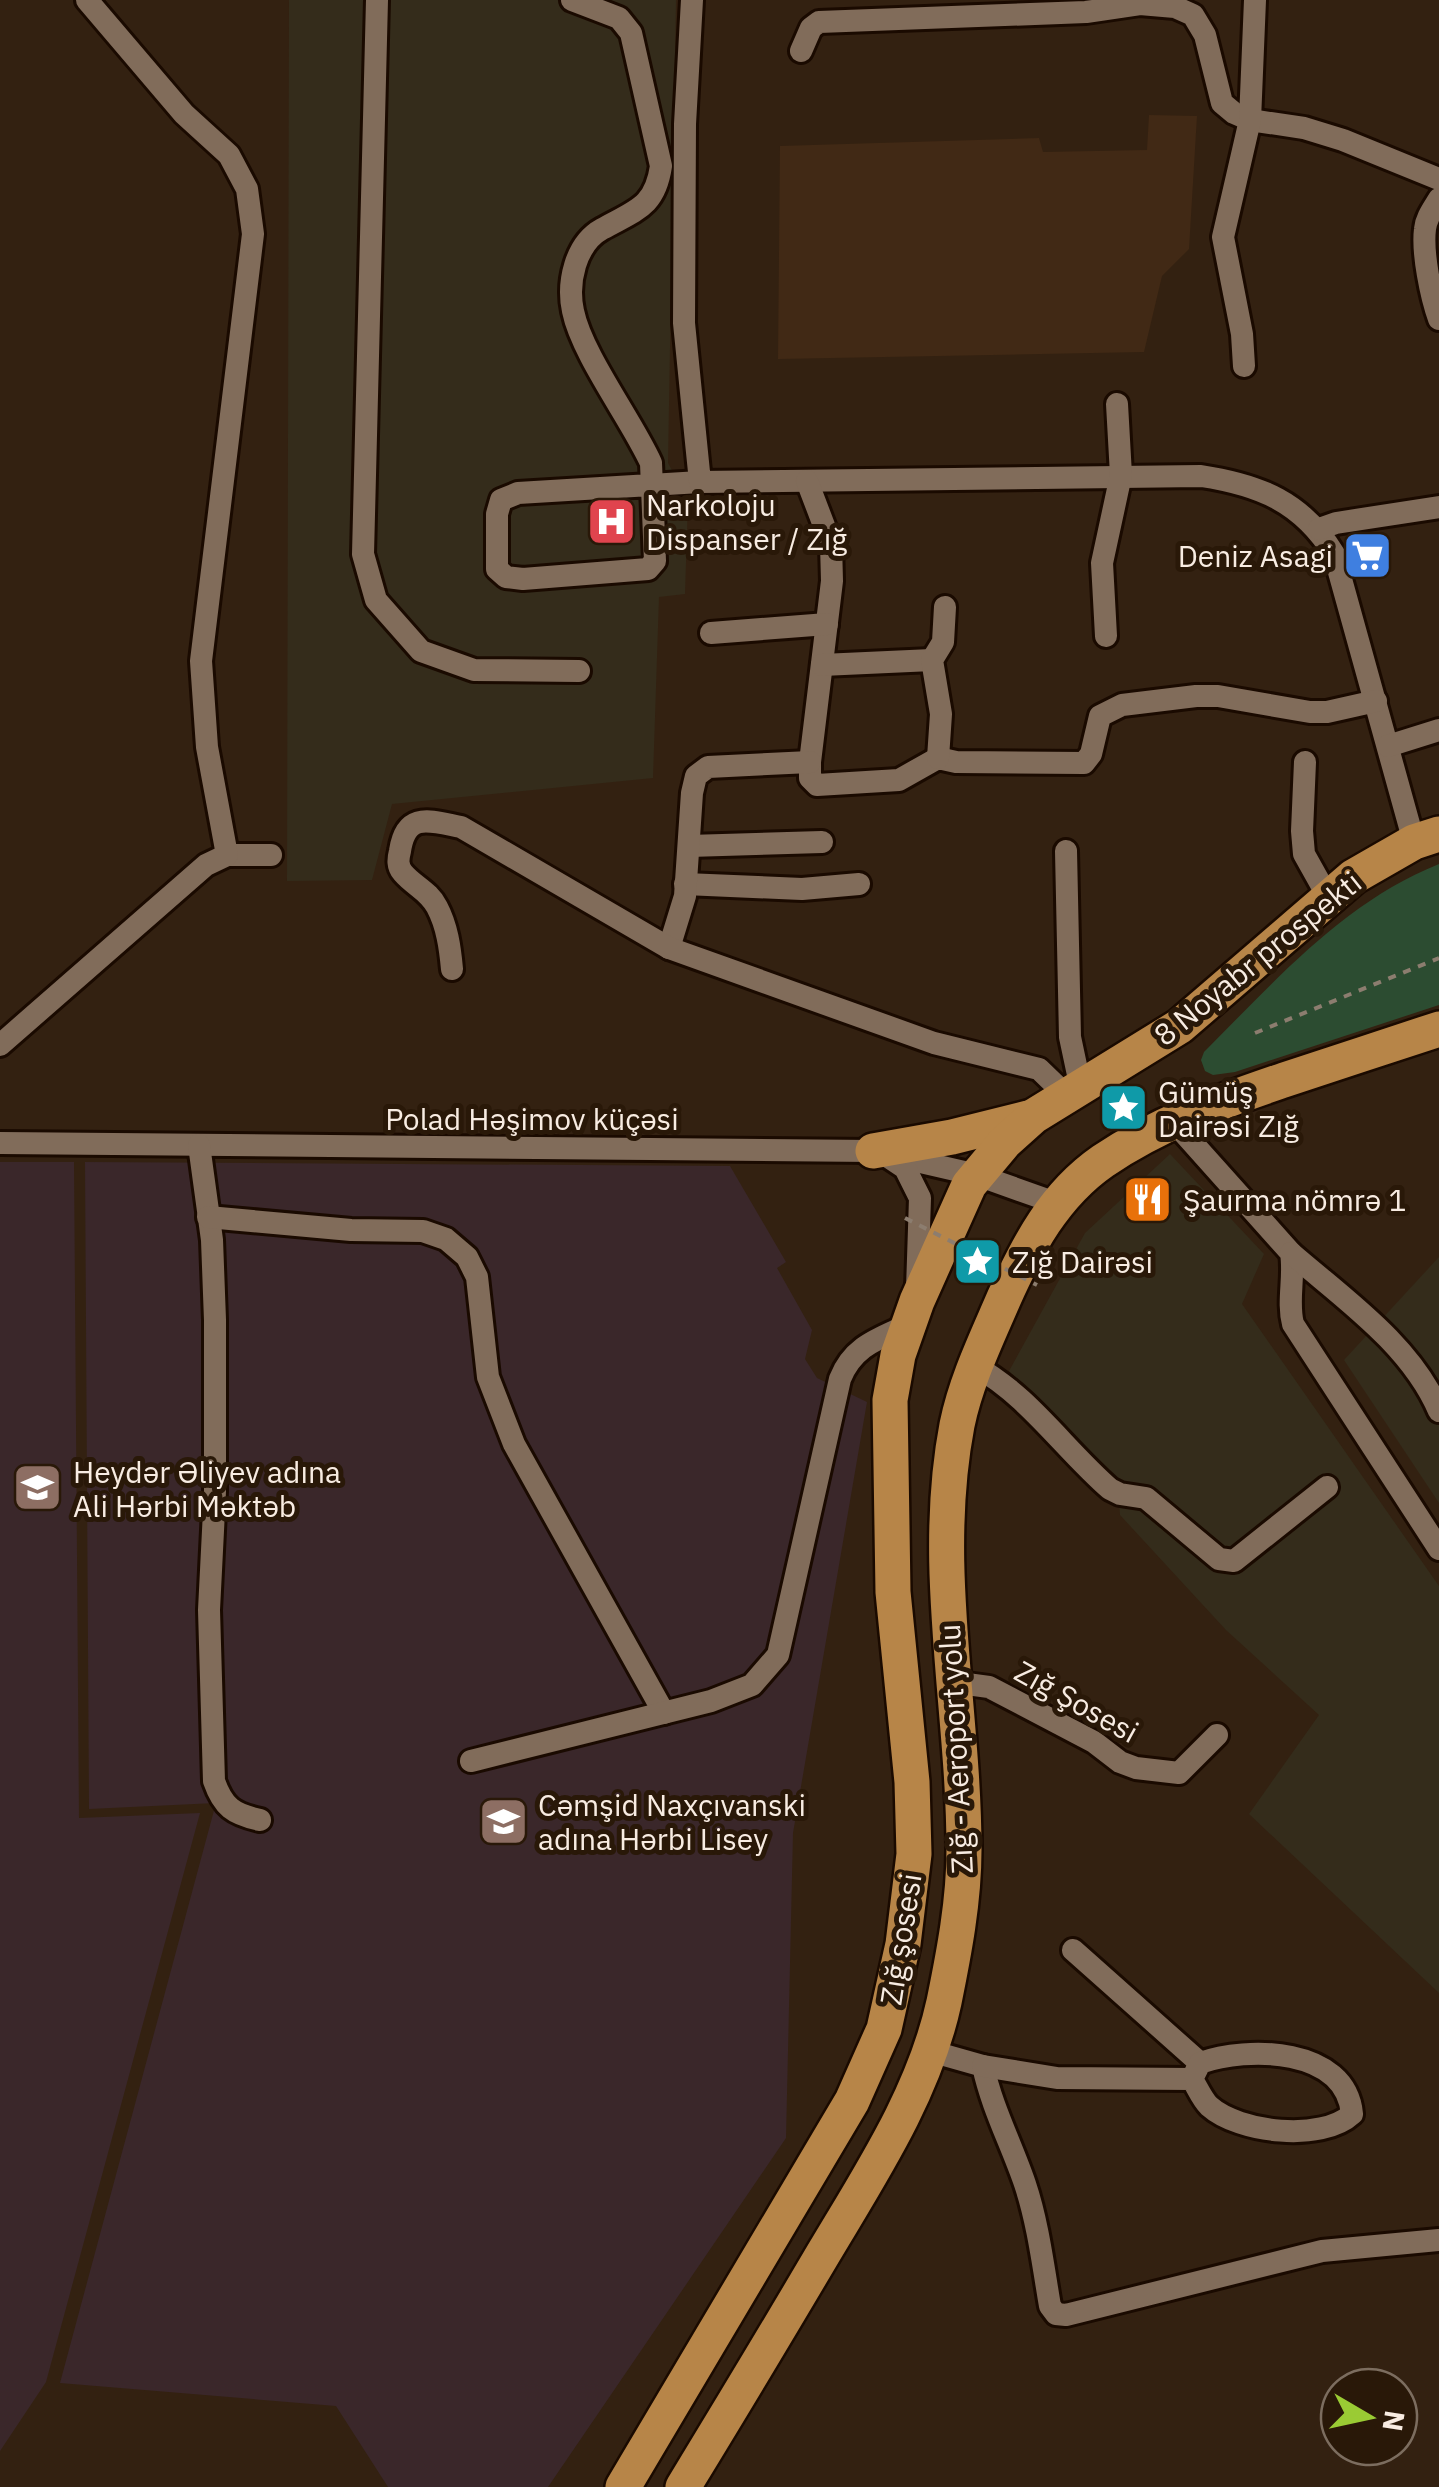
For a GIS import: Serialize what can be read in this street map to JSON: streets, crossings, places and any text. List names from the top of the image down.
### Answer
{
  "streets": {
    "highway": ["8 Noyabr prospekti", "Zığ - Aeroport yolu", "Zığ şosesi"],
    "street": ["Polad Həşimov küçəsi", "Zığ Şosesi"]
  },
  "crossings": [
    ["8 Noyabr prospekti", "Polad Həşimov küçəsi"],
    ["8 Noyabr prospekti", "Zığ şosesi"],
    ["Zığ Şosesi", "Zığ - Aeroport yolu"]
  ],
  "places": {
    "hospital": ["Narkoloju Dispanser / Zığ"],
    "supermarket": ["Deniz Asagi"],
    "place": ["Gümüş Dairəsi Zığ", "Zığ Dairəsi"],
    "restaurant": ["Şaurma nömrә 1"],
    "school or university": ["Heydər Əliyev adına Ali Hərbi Məktəb", "Cəmşid Naxçıvanski adına Hərbi Lisey"]
  },
  "north": "right"
}
